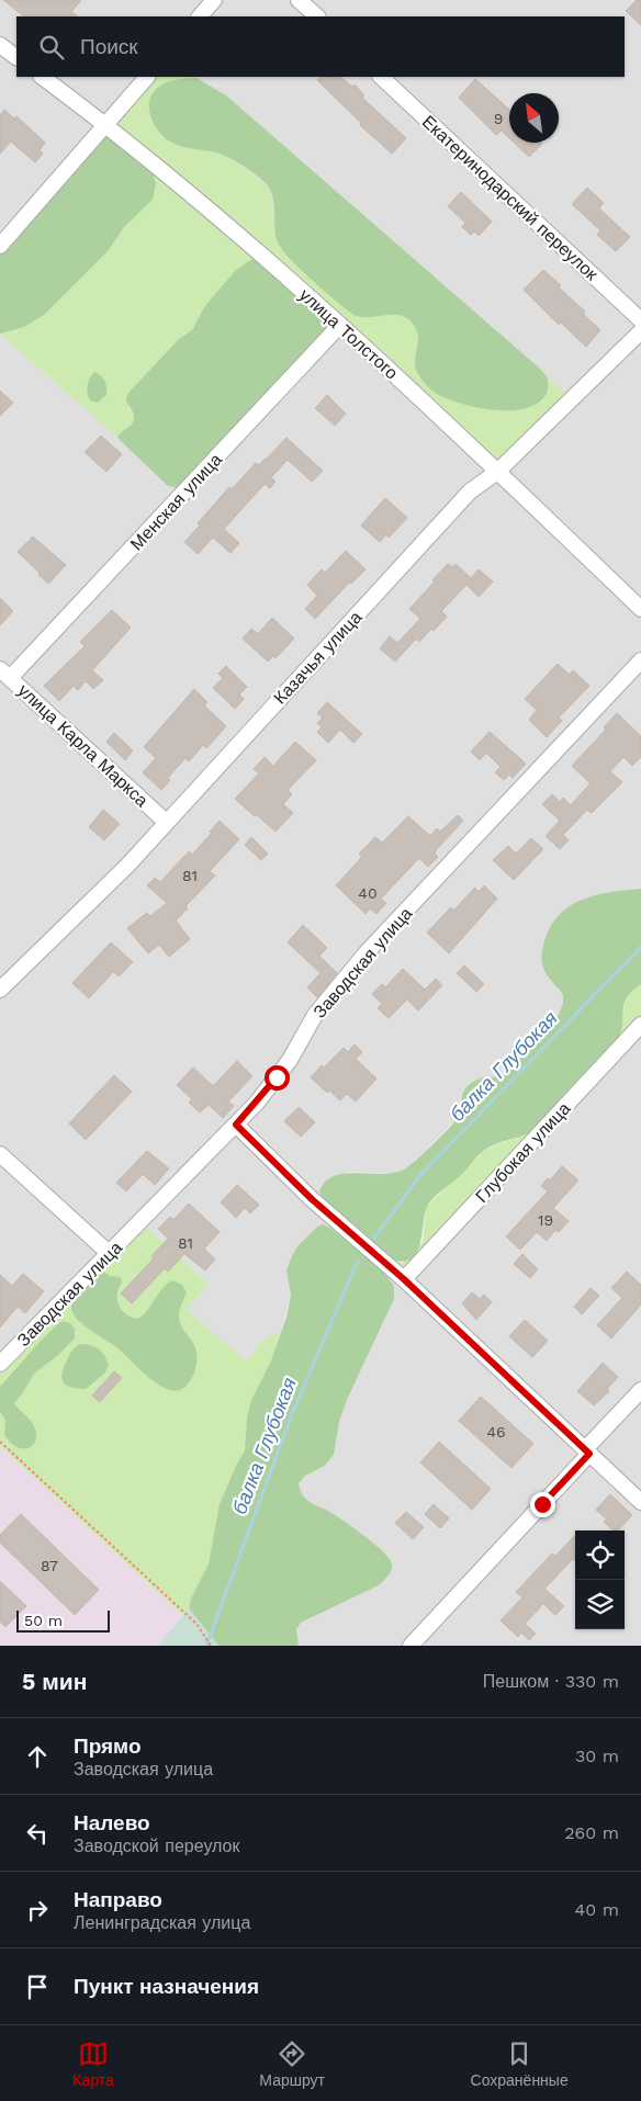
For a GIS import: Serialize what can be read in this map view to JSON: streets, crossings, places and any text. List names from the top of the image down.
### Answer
{
  "streets": {
    "street": [
      "Екатеринодарский переулок",
      "улица Толстого",
      "Менская улица",
      "Казачья улица",
      "улица Карла Маркса",
      "Заводская улица",
      "Глубокая улица"
    ]
  },
  "crossings": [
    ["улица Толстого", "Менская улица"],
    ["улица Толстого", "Казачья улица"],
    ["Менская улица", "улица Карла Маркса"],
    ["Казачья улица", "улица Карла Маркса"]
  ],
  "water": ["балка Глубокая"],
  "house_numbers": [
    "9",
    "81",
    "40",
    "19",
    "81",
    "46",
    "87"
  ],
  "scale_bar": "50 m",
  "north": "top left",
  "page": {
    "search": "Поиск",
    "scale": "50 m",
    "heading": ["5 мин", "Пешком · 330 m"],
    "list": [
      ["Прямо", "Заводская улица", "30 m"],
      ["Налево", "Заводской переулок", "260 m"],
      ["Направо", "Ленинградская улица", "40 m"],
      "Пункт назначения"
    ],
    "nav": ["Карта", "Маршрут", "Сохранённые"]
  }
}
